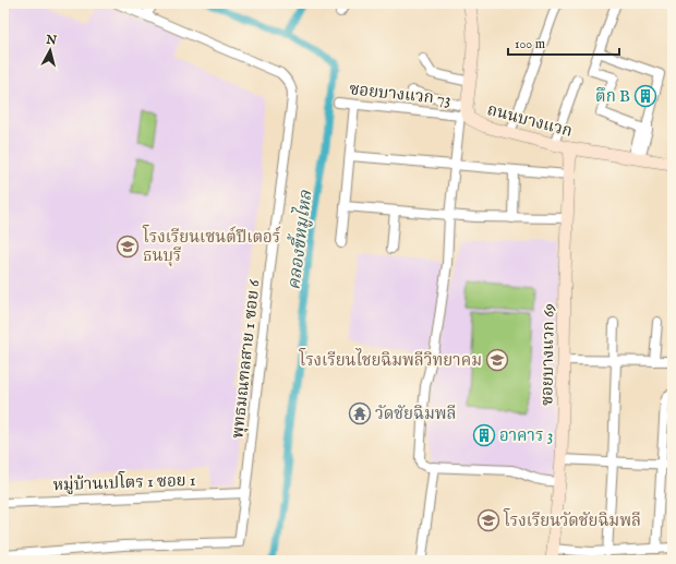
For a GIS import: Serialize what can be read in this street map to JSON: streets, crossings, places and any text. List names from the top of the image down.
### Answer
{
  "streets": {
    "street": [
      "ซอยบางแวก 73",
      "ถนนบางแวก",
      "ซอยบางแวก 69",
      "พุทธมณฑลสาย 1 ซอย 6",
      "หมู่บ้านเปโตร 1 ซอย 1"
    ]
  },
  "crossings": [
    ["ซอยบางแวก 73", "ถนนบางแวก"],
    ["ถนนบางแวก", "ซอยบางแวก 69"],
    ["พุทธมณฑลสาย 1 ซอย 6", "หมู่บ้านเปโตร 1 ซอย 1"]
  ],
  "water": ["คลองขี้หมูไหล"],
  "places": {
    "building": ["ตึก B", "อาคาร 3"],
    "school or university": ["โรงเรียนเซนต์ปีเตอร์ ธนบุรี", "โรงเรียนไชยฉิมพลีวิทยาคม", "โรงเรียนวัดชัยฉิมพลี"],
    "temple": ["วัดชัยฉิมพลี"]
  },
  "scale_bar": "100 m",
  "north": "top"
}
